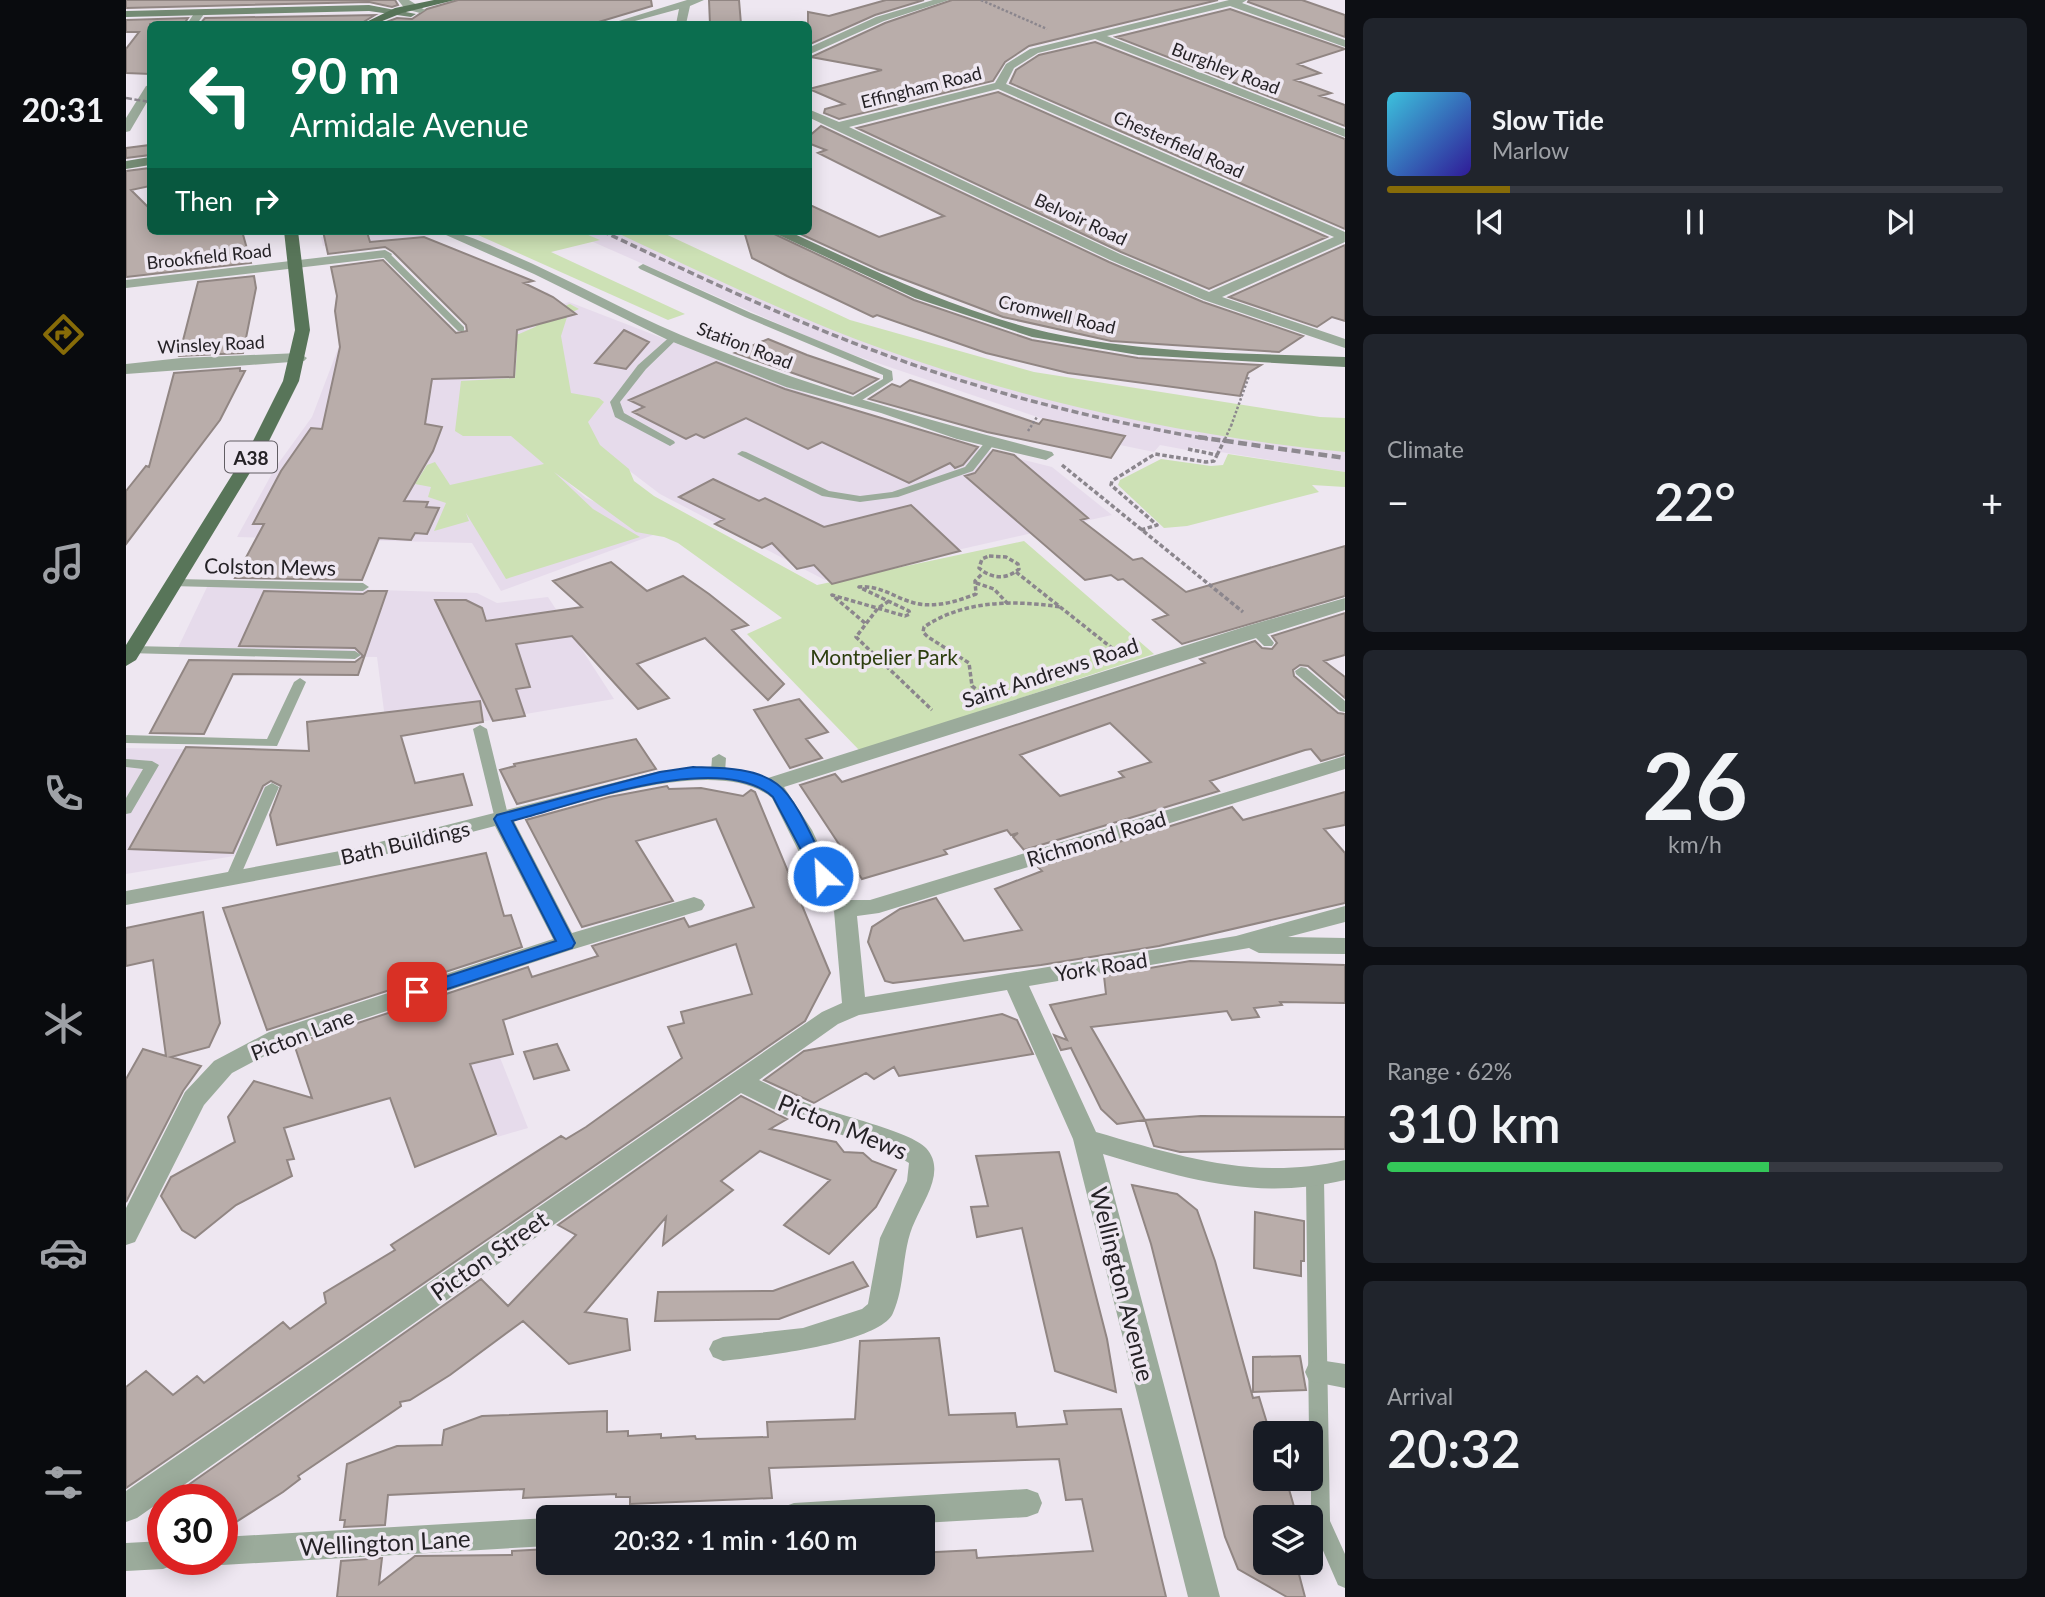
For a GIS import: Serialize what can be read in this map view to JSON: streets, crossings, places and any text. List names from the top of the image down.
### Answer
{
  "streets": {
    "main road": ["A38"],
    "street": [
      "Burghley Road",
      "Effingham Road",
      "Chesterfield Road",
      "Belvoir Road",
      "Brookfield Road",
      "Cromwell Road",
      "Winsley Road",
      "Station Road",
      "Saint Andrews Road",
      "Richmond Road",
      "Bath Buildings",
      "York Road",
      "Picton Lane",
      "Picton Mews",
      "Picton Street",
      "Wellington Avenue",
      "Wellington Lane"
    ],
    "lane": ["Colston Mews"]
  },
  "crossings": [
    ["Burghley Road", "Effingham Road"],
    ["Effingham Road", "Chesterfield Road"],
    ["Effingham Road", "Belvoir Road"],
    ["Brookfield Road", "A38"],
    ["Winsley Road", "A38"],
    ["A38", "Colston Mews"],
    ["Saint Andrews Road", "Bath Buildings"],
    ["York Road", "Picton Street"],
    ["York Road", "Wellington Avenue"],
    ["Picton Mews", "Picton Street"]
  ],
  "parks": ["Montpelier Park"],
  "page": {
    "tabs": "20:31",
    "turn": ["90 m", "Armidale Avenue"],
    "song": ["Slow Tide", "Marlow"],
    "then": "Then",
    "tile": [
      "Climate",
      ["26", "km/h"],
      ["Range · 62%", "310 km"],
      ["Arrival", "20:32"]
    ],
    "heat": ["−", "22°", "+"],
    "limit": "30",
    "trip": "20:32 · 1 min · 160 m"
  }
}
